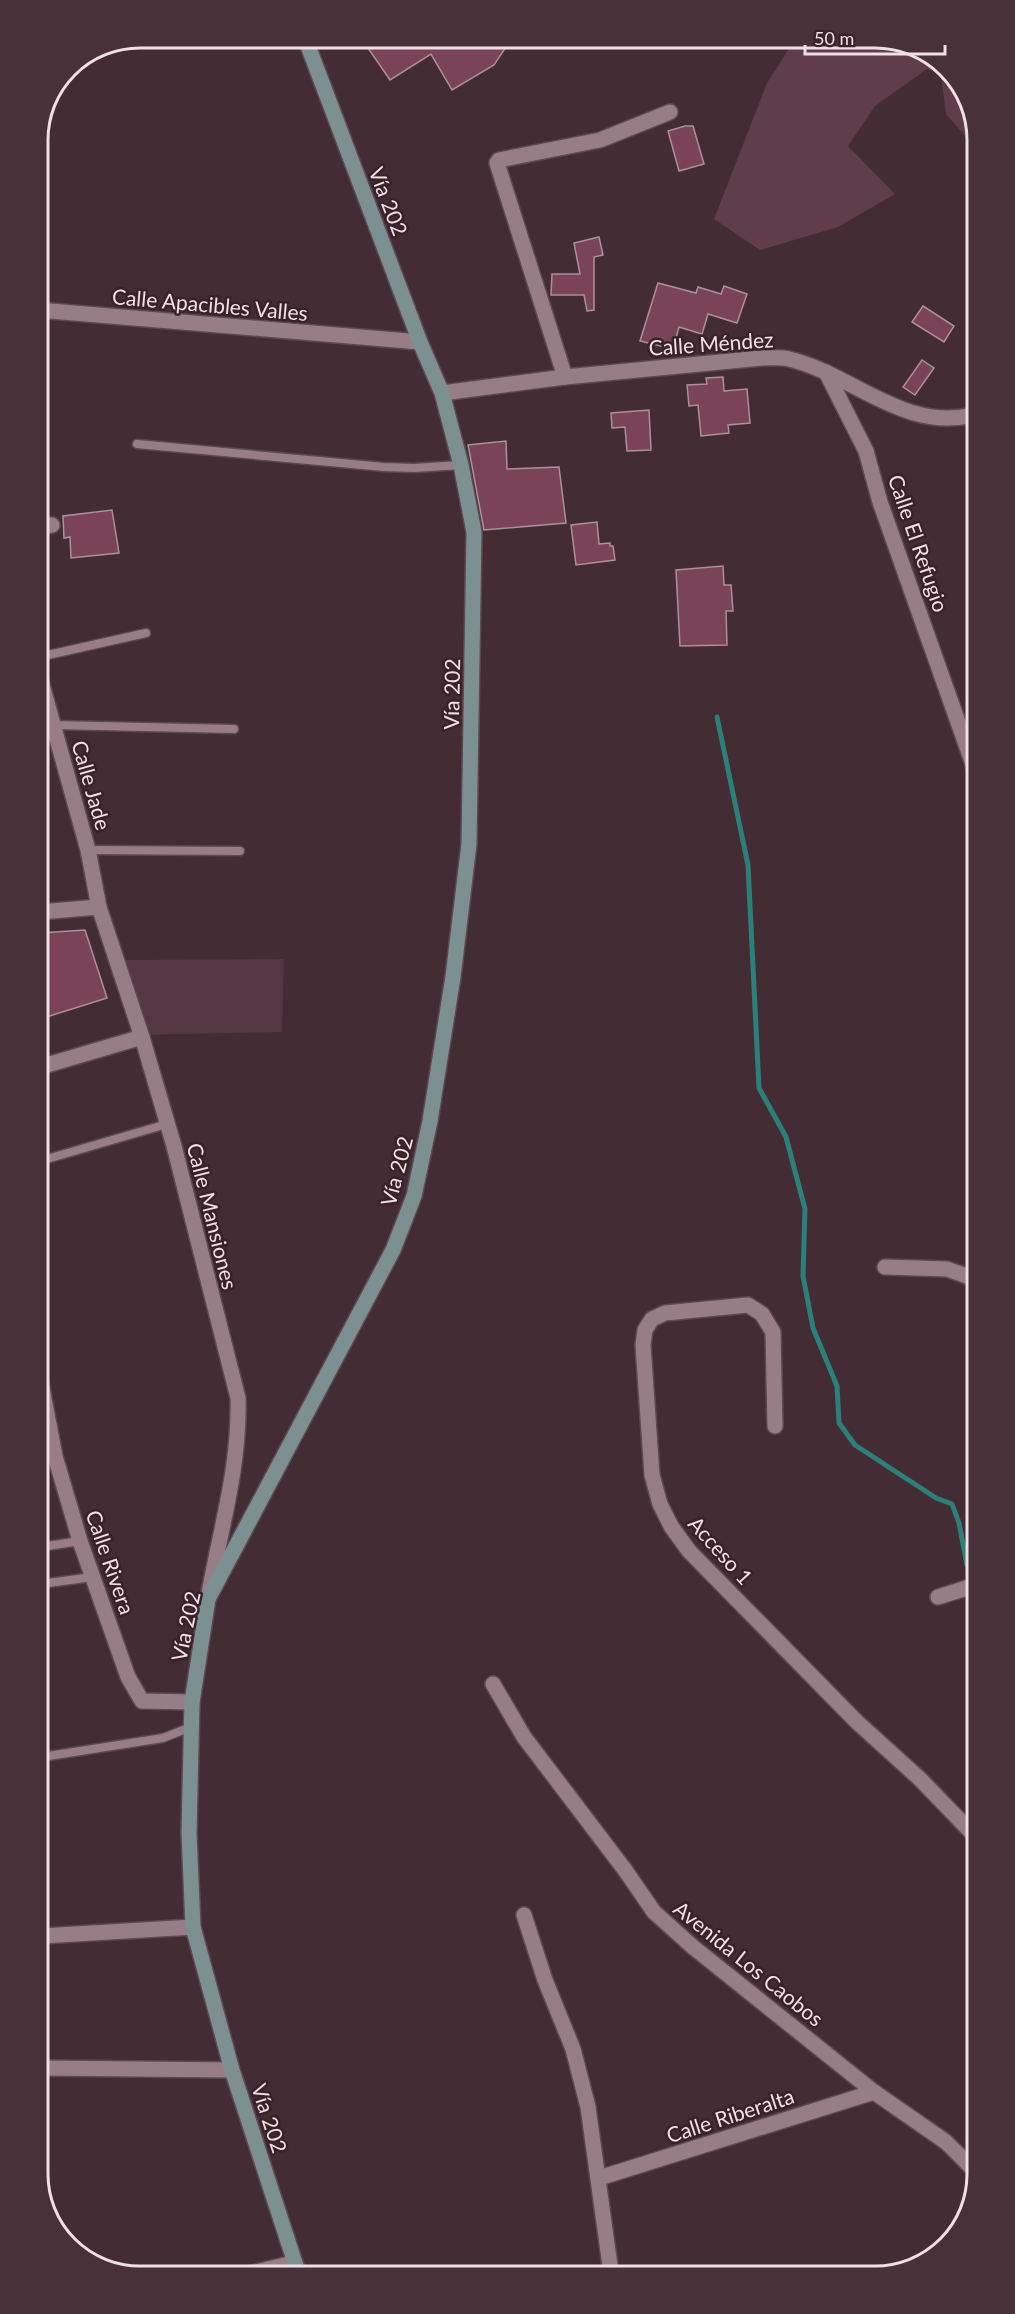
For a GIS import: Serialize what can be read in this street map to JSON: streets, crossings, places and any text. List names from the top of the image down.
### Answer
{
  "streets": {
    "main road": ["Vía 202"],
    "street": [
      "Calle Apacibles Valles",
      "Calle Méndez",
      "Calle El Refugio",
      "Calle Jade",
      "Calle Mansiones",
      "Acceso 1",
      "Calle Rivera",
      "Avenida Los Caobos",
      "Calle Riberalta"
    ]
  },
  "crossings": [
    ["Vía 202", "Calle Apacibles Valles"],
    ["Vía 202", "Calle Méndez"],
    ["Vía 202", "Calle Mansiones"],
    ["Vía 202", "Calle Rivera"],
    ["Calle Méndez", "Calle El Refugio"],
    ["Calle Jade", "Calle Mansiones"],
    ["Avenida Los Caobos", "Calle Riberalta"]
  ],
  "scale_bar": "50 m"
}
